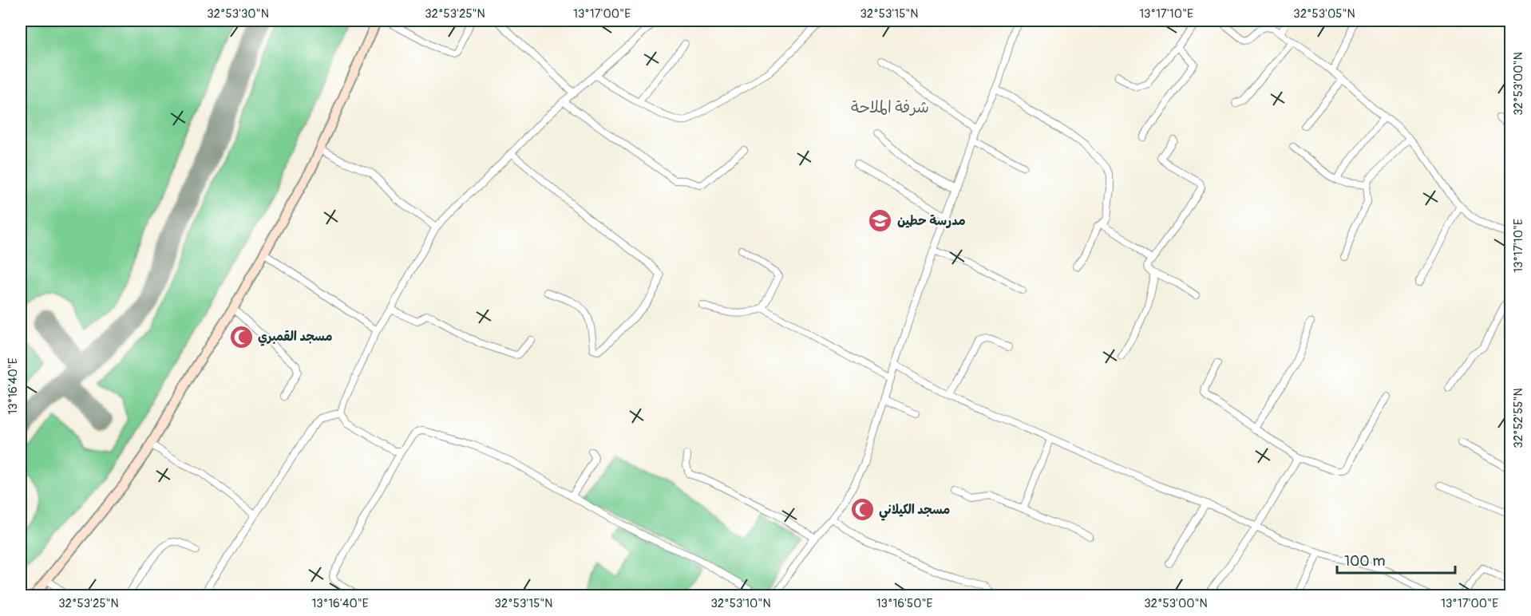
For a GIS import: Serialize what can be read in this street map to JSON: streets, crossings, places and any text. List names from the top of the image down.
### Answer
{
  "districts": ["شرفة الملاحة"],
  "places": {
    "school or university": ["مدرسة حطين"],
    "mosque": ["مسجد القمبري", "مسجد الكيلاني"]
  },
  "scale_bar": "100 m",
  "coordinates": [
    "32°53'30\"N",
    "32°53'25\"N",
    "13°17'00\"E",
    "32°53'15\"N",
    "13°17'10\"E",
    "32°53'05\"N",
    "32°53'00\"N",
    "13°16'40\"E",
    "32°52'55\"N",
    "32°53'10\"N",
    "13°16'50\"E"
  ]
}
